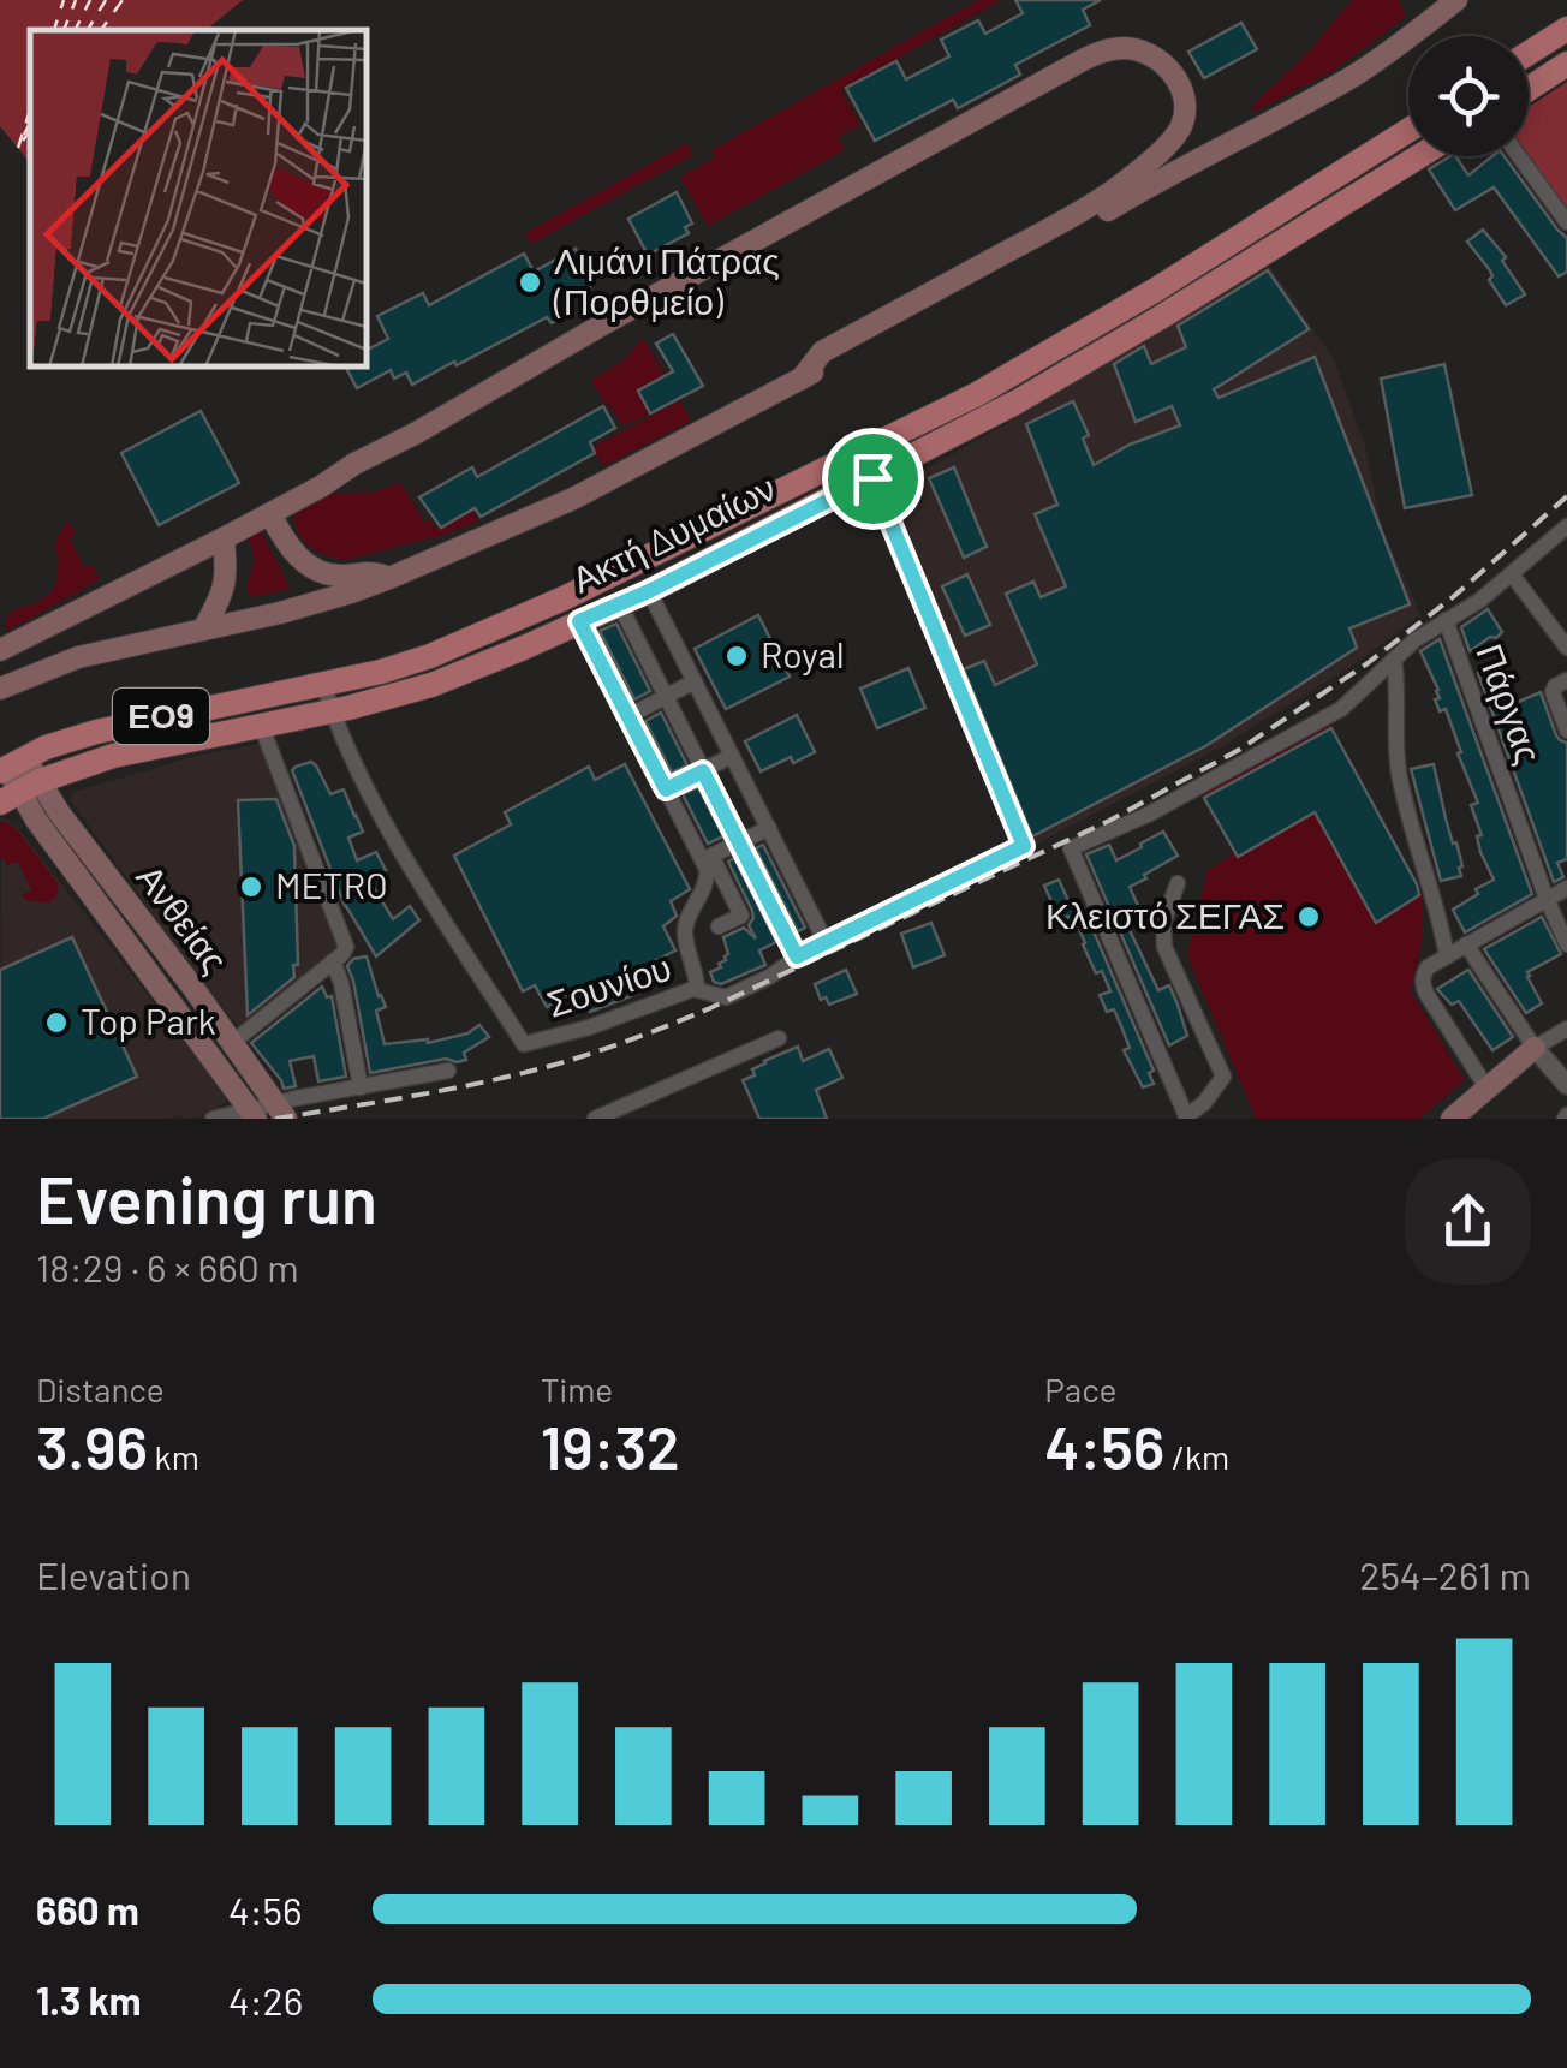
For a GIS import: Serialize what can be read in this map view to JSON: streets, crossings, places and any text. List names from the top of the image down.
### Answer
{
  "streets": {
    "main road": ["Ακτή Δυμαίων", "ΕΟ9", "Ανθείας"],
    "street": ["Πάργας", "Σουνίου"]
  },
  "crossings": [
    ["Ακτή Δυμαίων", "Ανθείας"],
    ["Ακτή Δυμαίων", "Σουνίου"]
  ],
  "places": [
    "Λιμάνι Πάτρας (Πορθμείο)",
    "Royal",
    "METRO",
    "Κλειστό ΣΕΓΑΣ",
    "Top Park"
  ],
  "page": {
    "heading": ["Evening run", "18:29 · 6 × 660 m"],
    "stats": [
      ["Distance", "3.96 km"],
      ["Time", "19:32"],
      ["Pace", "4:56 /km"]
    ],
    "chart": ["Elevation", "254–261 m"],
    "list": [
      {
        "name": "660 m",
        "note": "4:56"
      },
      {
        "name": "1.3 km",
        "note": "4:26"
      }
    ]
  }
}
